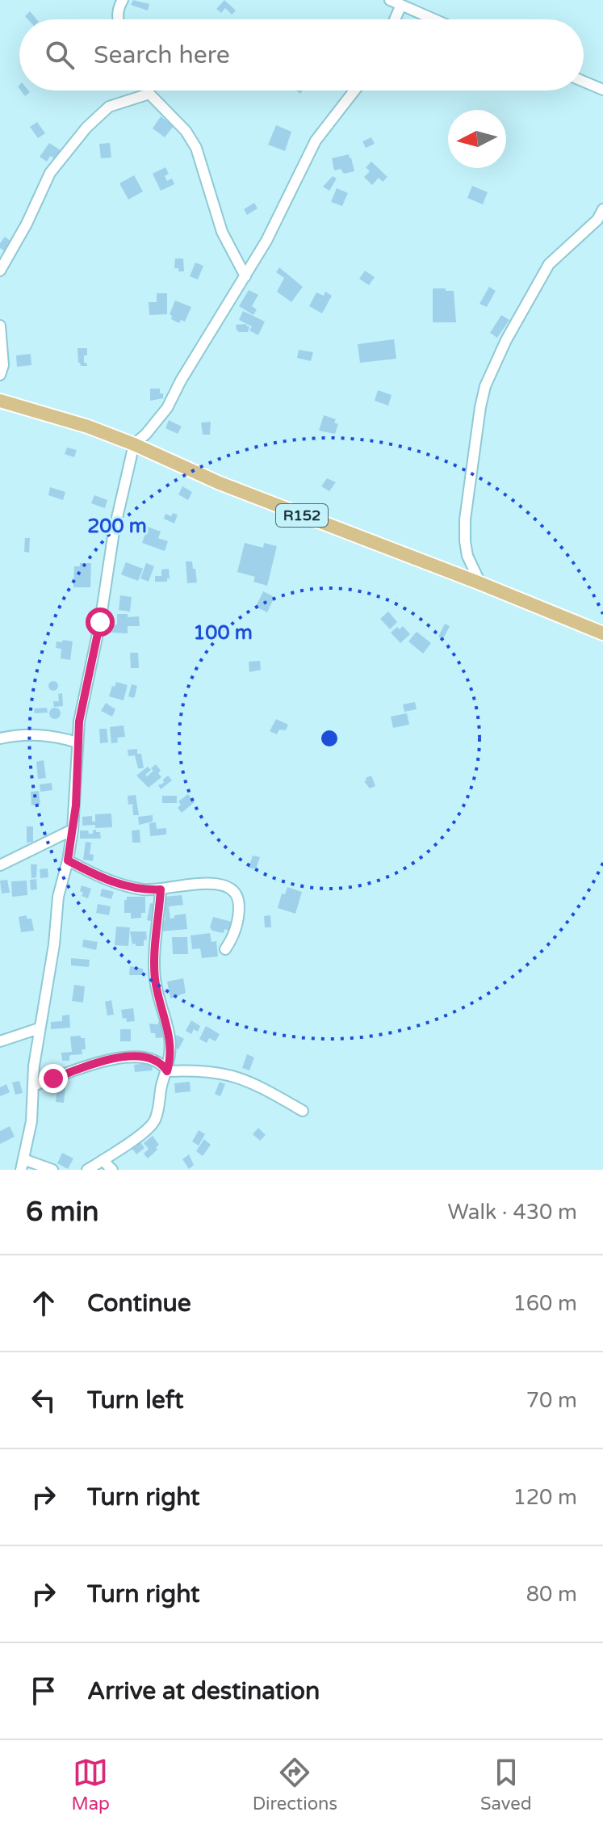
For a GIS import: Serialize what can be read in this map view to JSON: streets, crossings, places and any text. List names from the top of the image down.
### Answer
{
  "streets": {
    "main road": ["R152"]
  },
  "north": "left",
  "page": {
    "search": "Search here",
    "heading": ["6 min", "Walk · 430 m"],
    "list": [
      ["Continue", "160 m"],
      ["Turn left", "70 m"],
      ["Turn right", "120 m"],
      ["Turn right", "80 m"],
      "Arrive at destination"
    ],
    "nav": ["Map", "Directions", "Saved"]
  },
  "rings": ["200 m", "100 m"]
}
